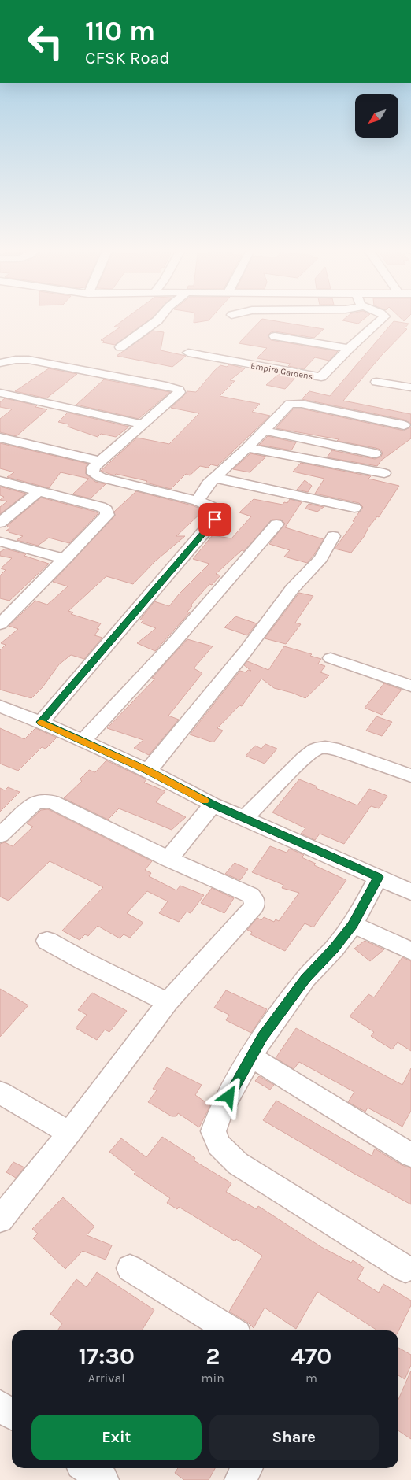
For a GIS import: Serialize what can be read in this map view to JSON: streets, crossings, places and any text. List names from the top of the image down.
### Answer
{
  "streets": {
    "street": ["Empire Gardens"]
  },
  "north": "bottom left",
  "page": {
    "turn": ["110 m", "CFSK Road"],
    "eta": [
      "17:30",
      "Arrival",
      "2",
      "min",
      "470",
      "m"
    ],
    "buttons": ["Exit", "Share"]
  }
}
